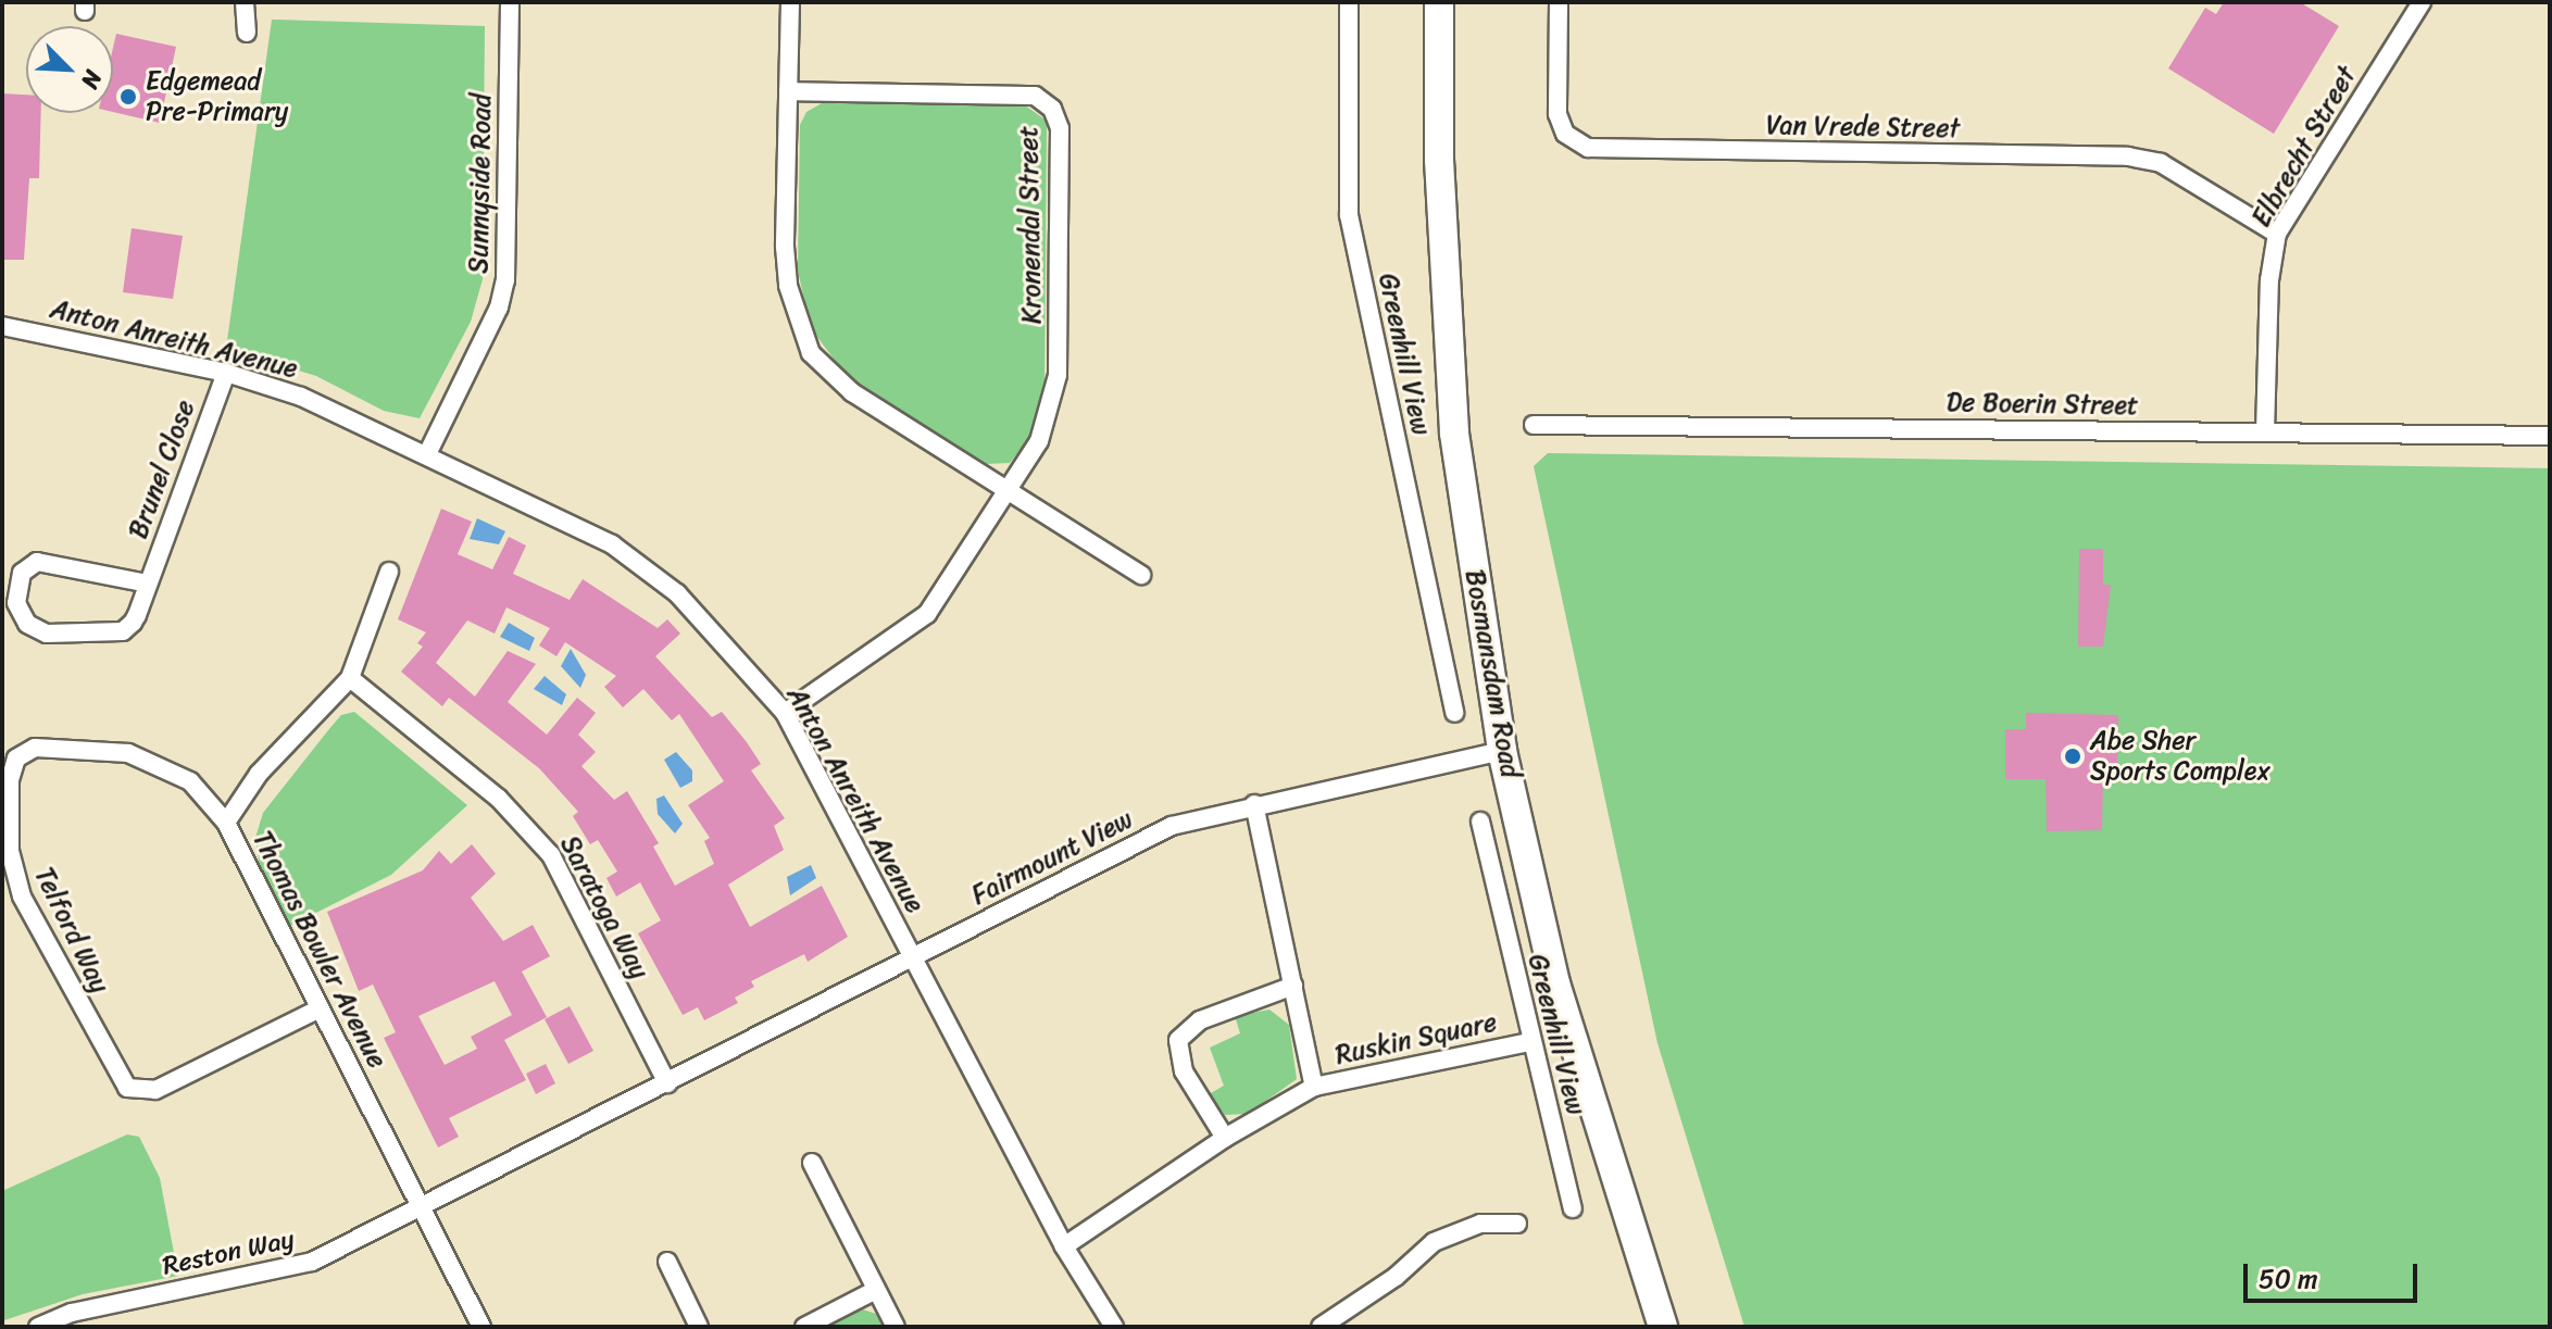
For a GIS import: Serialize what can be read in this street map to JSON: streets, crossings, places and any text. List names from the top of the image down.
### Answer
{
  "streets": {
    "main road": ["Bosmansdam Road"],
    "street": [
      "Van Vrede Street",
      "Elbrecht Street",
      "Sunnyside Road",
      "Kronendal Street",
      "Anton Anreith Avenue",
      "Greenhill View",
      "De Boerin Street",
      "Brunel Close",
      "Fairmount View",
      "Saratoga Way",
      "Telford Way",
      "Thomas Bowler Avenue",
      "Ruskin Square",
      "Reston Way"
    ]
  },
  "crossings": [
    ["Van Vrede Street", "Elbrecht Street"],
    ["Elbrecht Street", "De Boerin Street"],
    ["Sunnyside Road", "Anton Anreith Avenue"],
    ["Kronendal Street", "Anton Anreith Avenue"],
    ["Anton Anreith Avenue", "Brunel Close"],
    ["Anton Anreith Avenue", "Fairmount View"],
    ["Anton Anreith Avenue", "Ruskin Square"],
    ["Greenhill View", "Ruskin Square"],
    ["Bosmansdam Road", "Fairmount View"],
    ["Fairmount View", "Saratoga Way"],
    ["Fairmount View", "Thomas Bowler Avenue"],
    ["Fairmount View", "Ruskin Square"],
    ["Fairmount View", "Reston Way"],
    ["Saratoga Way", "Thomas Bowler Avenue"],
    ["Telford Way", "Thomas Bowler Avenue"],
    ["Thomas Bowler Avenue", "Reston Way"]
  ],
  "places": ["Edgemead Pre-Primary", "Abe Sher Sports Complex"],
  "scale_bar": "50 m",
  "north": "bottom right"
}
